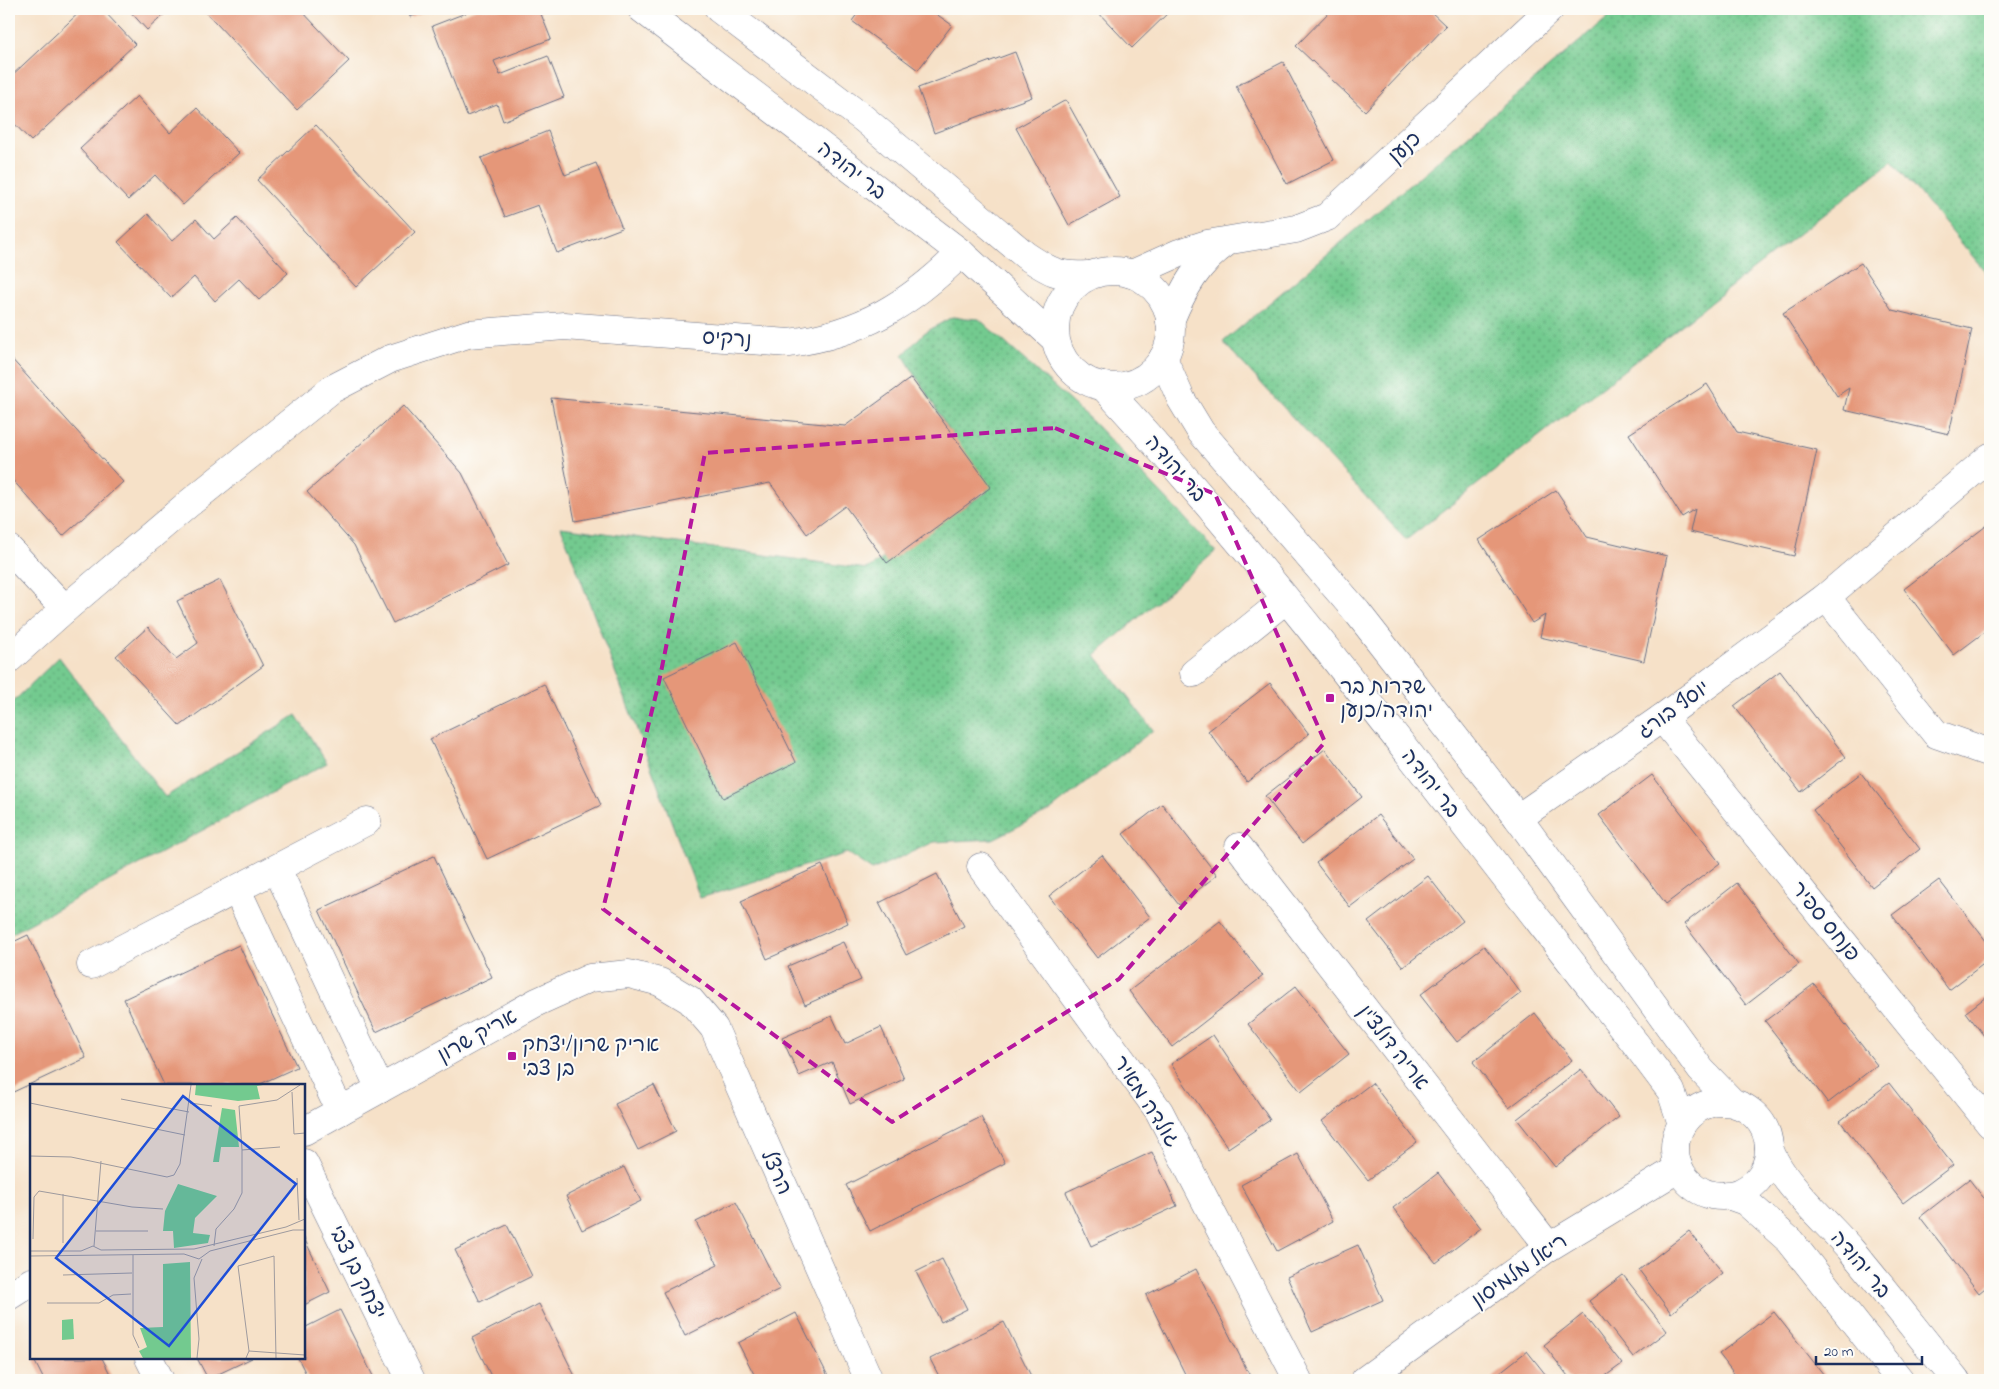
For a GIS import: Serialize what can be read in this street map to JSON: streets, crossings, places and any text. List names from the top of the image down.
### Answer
{
  "streets": {
    "street": [
      "כנען",
      "בר יהודה",
      "נרקיס",
      "יוסף בורג",
      "פנחס ספיר",
      "אריק שרון",
      "אריה דולצ'ין",
      "גולדה מאיר",
      "הרצל",
      "ריאל מלמיסון",
      "יצחק בן צבי"
    ]
  },
  "crossings": [
    ["כנען", "בר יהודה"],
    ["בר יהודה", "נרקיס"],
    ["בר יהודה", "יוסף בורג"],
    ["בר יהודה", "ריאל מלמיסון"],
    ["יוסף בורג", "פנחס ספיר"],
    ["אריק שרון", "הרצל"],
    ["אריה דולצ'ין", "ריאל מלמיסון"]
  ],
  "places": {
    "transit": ["שדרות בר יהודה/כנען", "אריק שרון/יצחק בן צבי"]
  },
  "scale_bar": "20 m"
}
